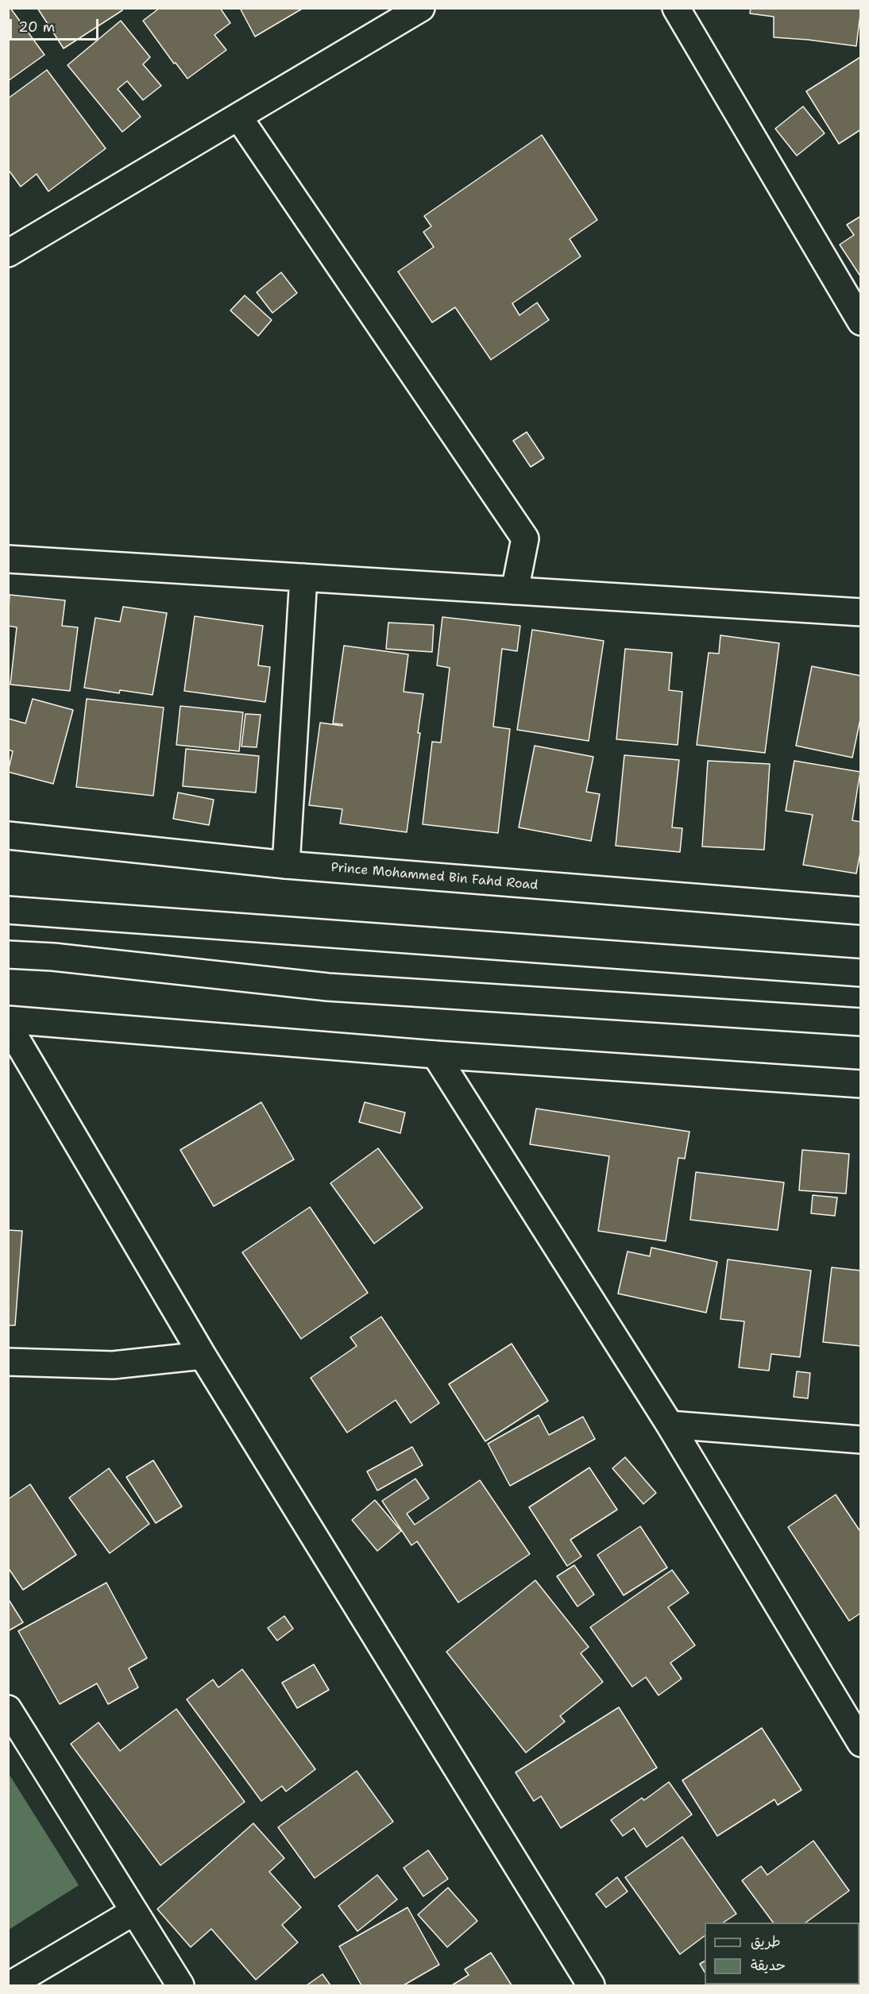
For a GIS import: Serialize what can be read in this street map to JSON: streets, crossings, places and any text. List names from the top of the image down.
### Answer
{
  "streets": {
    "main road": ["Prince Mohammed Bin Fahd Road"]
  },
  "legend": ["طريق", "حديقة"],
  "scale_bar": "20 m"
}
